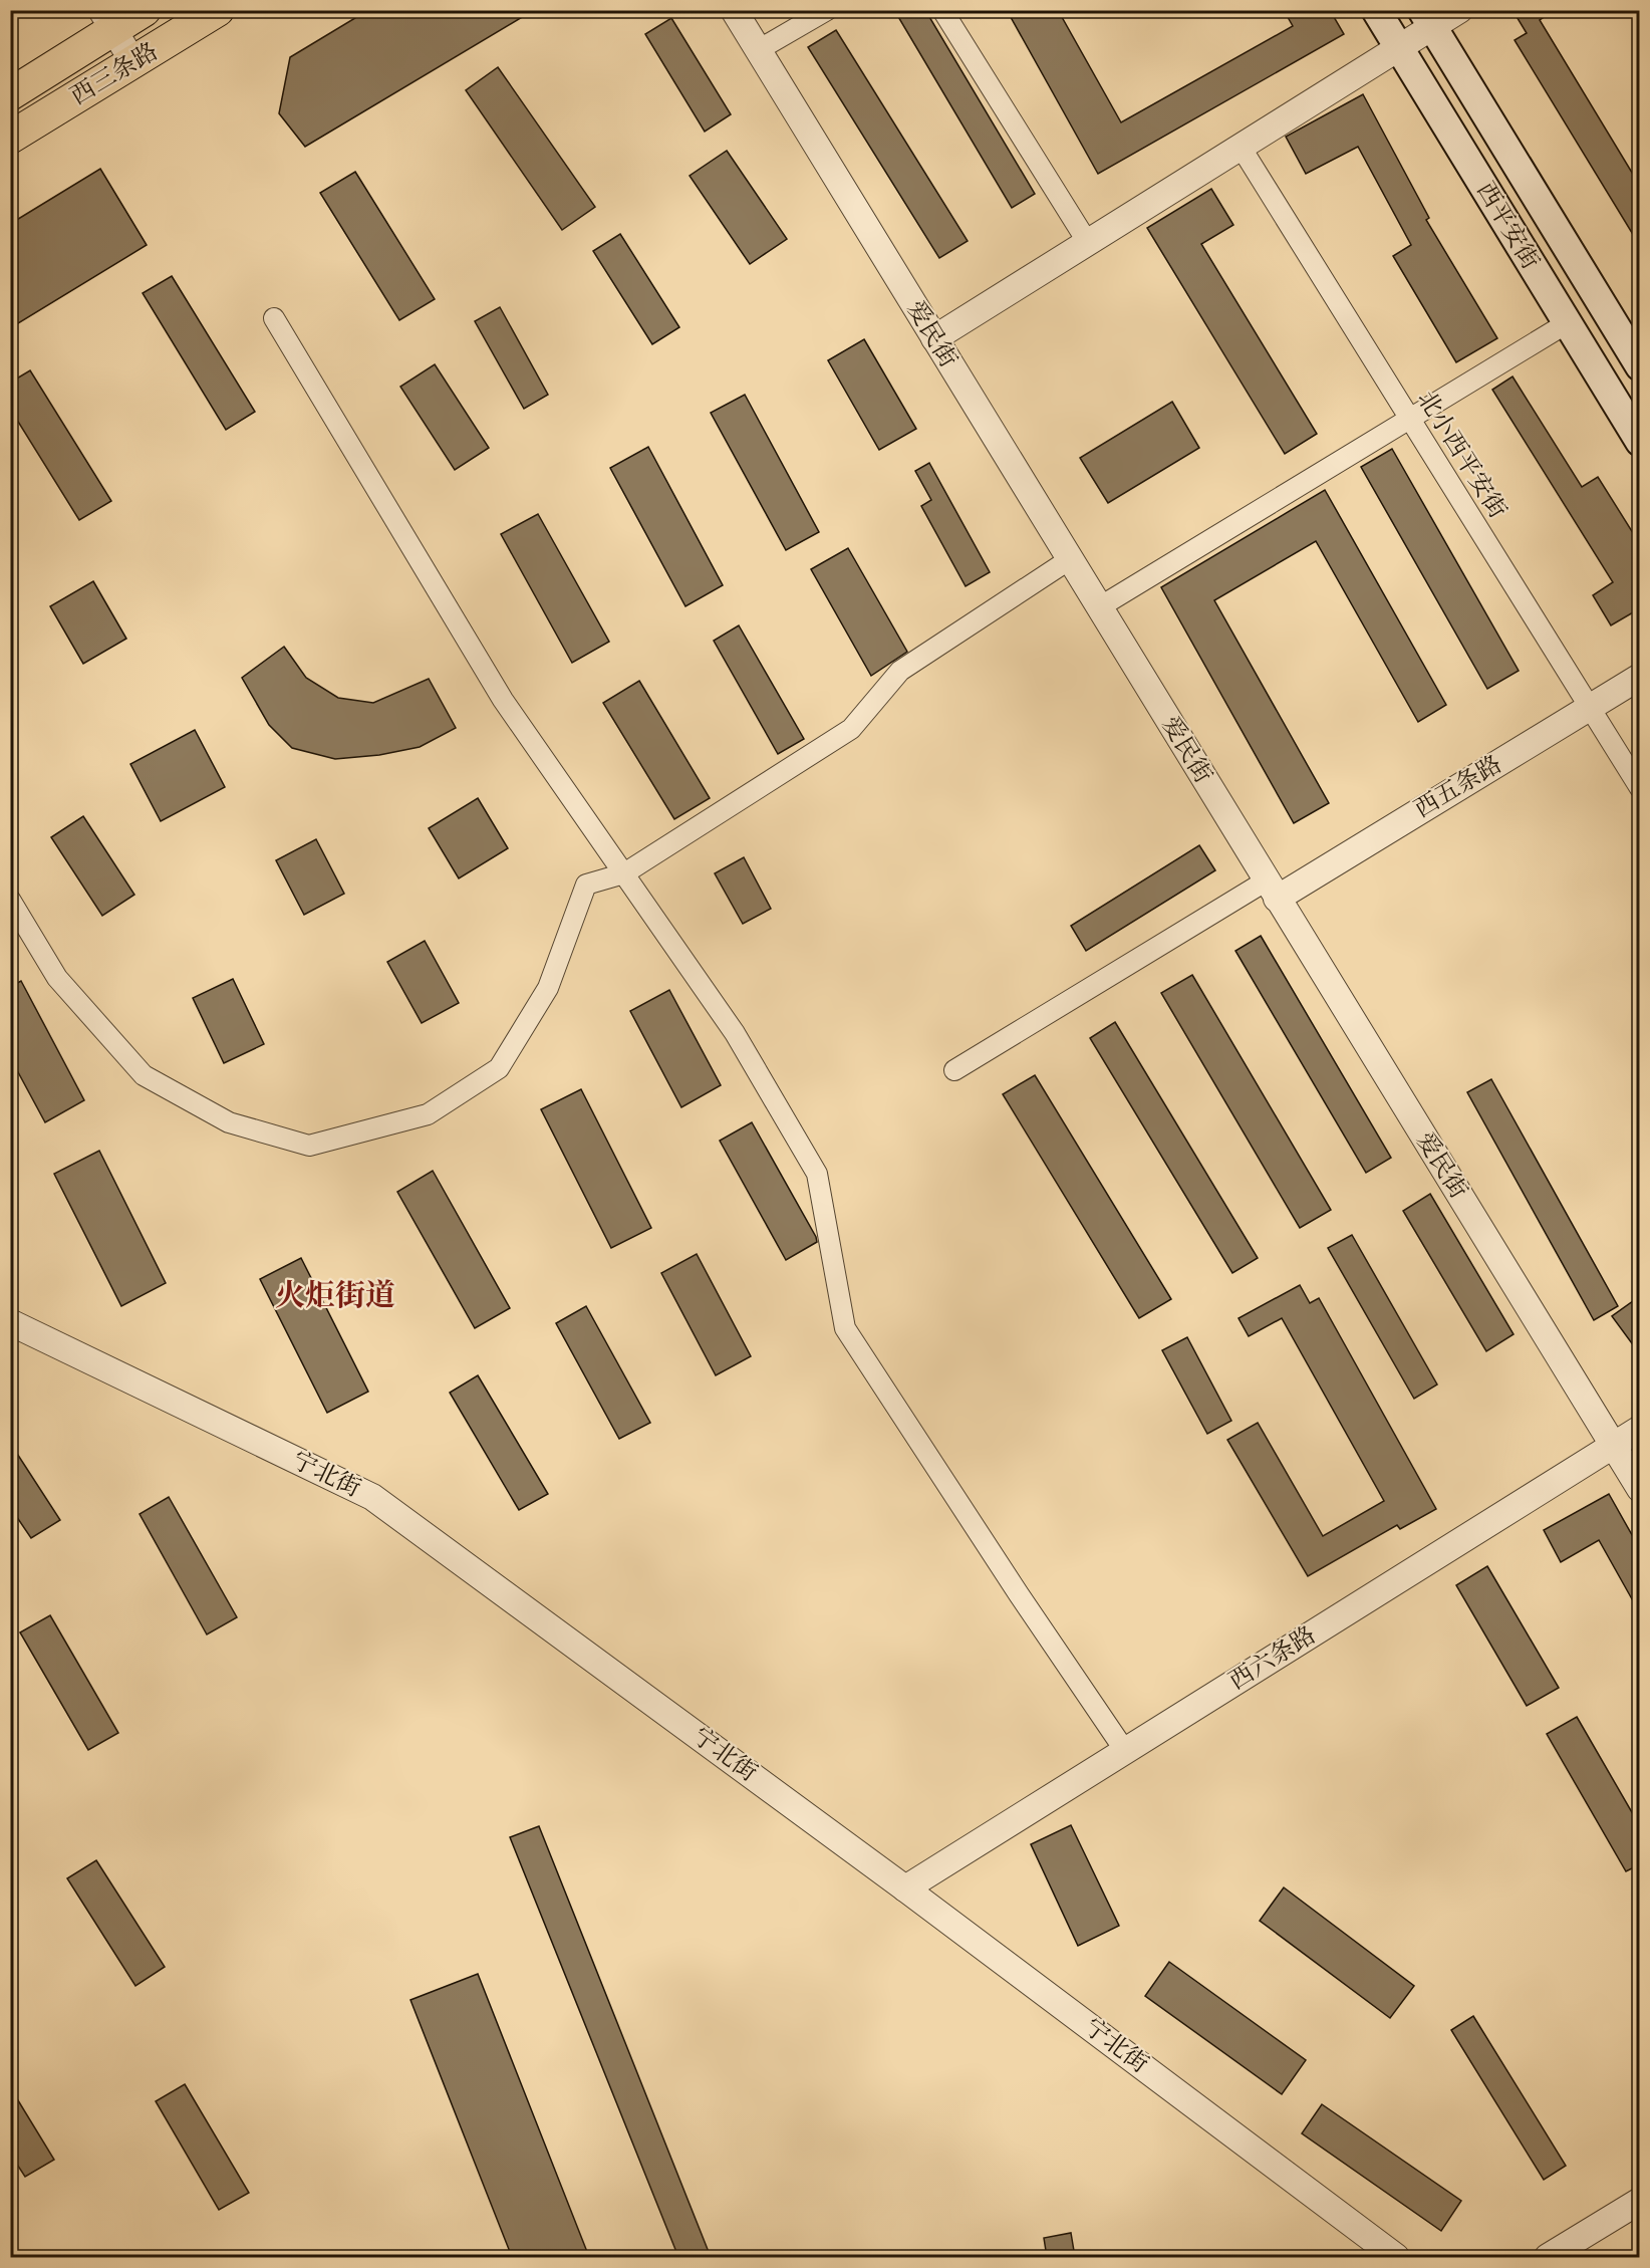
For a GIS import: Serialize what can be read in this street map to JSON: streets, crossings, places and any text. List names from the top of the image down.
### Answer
{
  "streets": {
    "main road": ["西三条路", "西平安街"],
    "street": [
      "爱民街",
      "北小西平安街",
      "西五条路",
      "宁北街",
      "西六条路"
    ]
  },
  "crossings": [
    ["爱民街", "西五条路"],
    ["爱民街", "西六条路"],
    ["北小西平安街", "西五条路"],
    ["宁北街", "西六条路"]
  ],
  "districts": ["火炬街道"]
}
